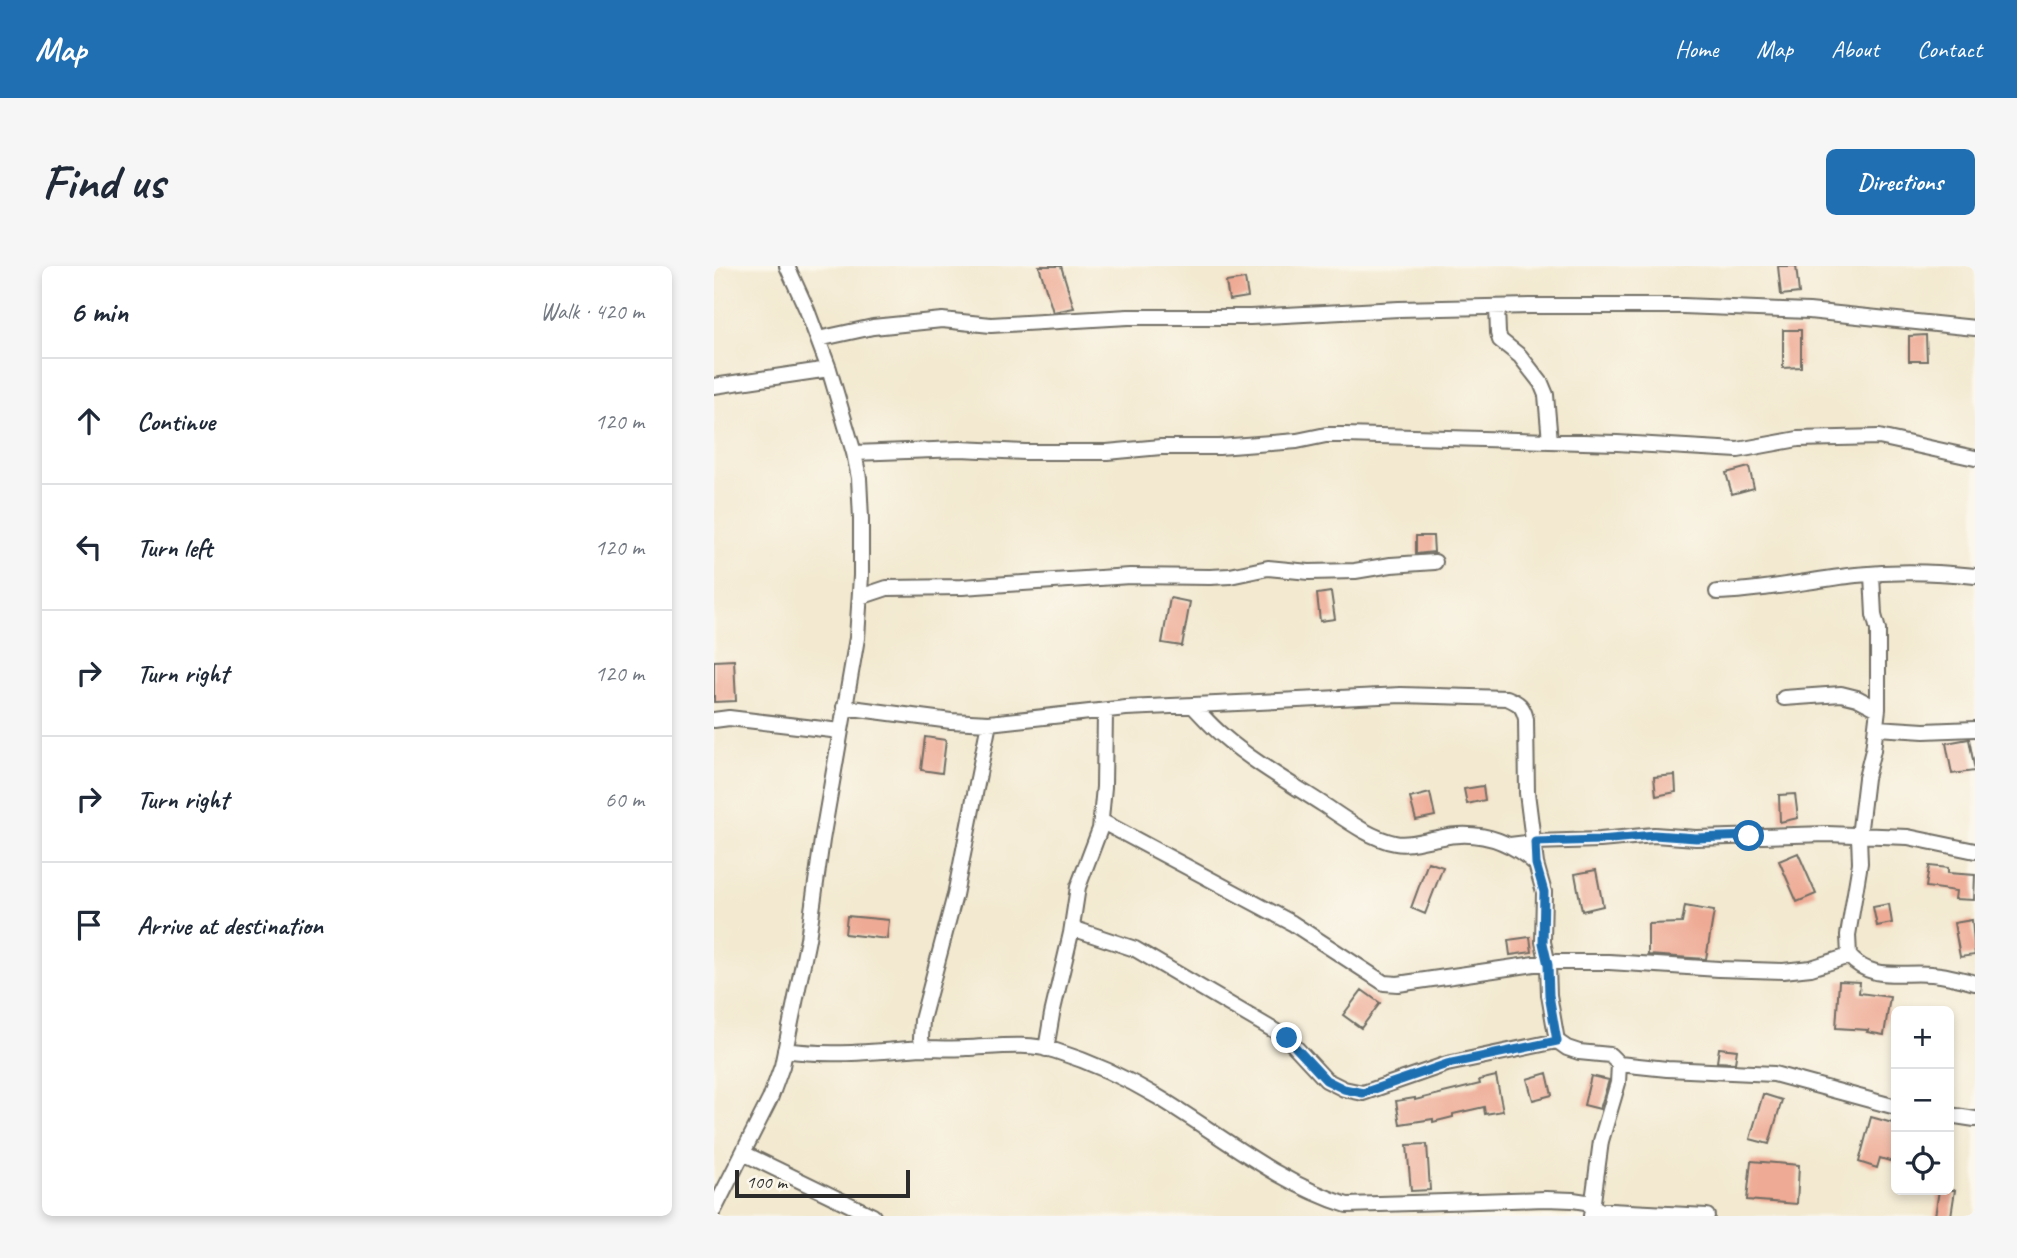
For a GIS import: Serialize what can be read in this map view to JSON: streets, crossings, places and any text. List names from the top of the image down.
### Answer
{
  "scale_bar": "100 m",
  "page": {
    "header": "Map",
    "nav": [
      "Home",
      "Map",
      "About",
      "Contact"
    ],
    "buttons": "Directions",
    "title": "Find us",
    "heading": ["6 min", "Walk · 420 m"],
    "list": [
      ["Continue", "120 m"],
      ["Turn left", "120 m"],
      ["Turn right", "120 m"],
      ["Turn right", "60 m"],
      "Arrive at destination"
    ],
    "map_buttons": ["+", "−"],
    "scale": "100 m"
  }
}
